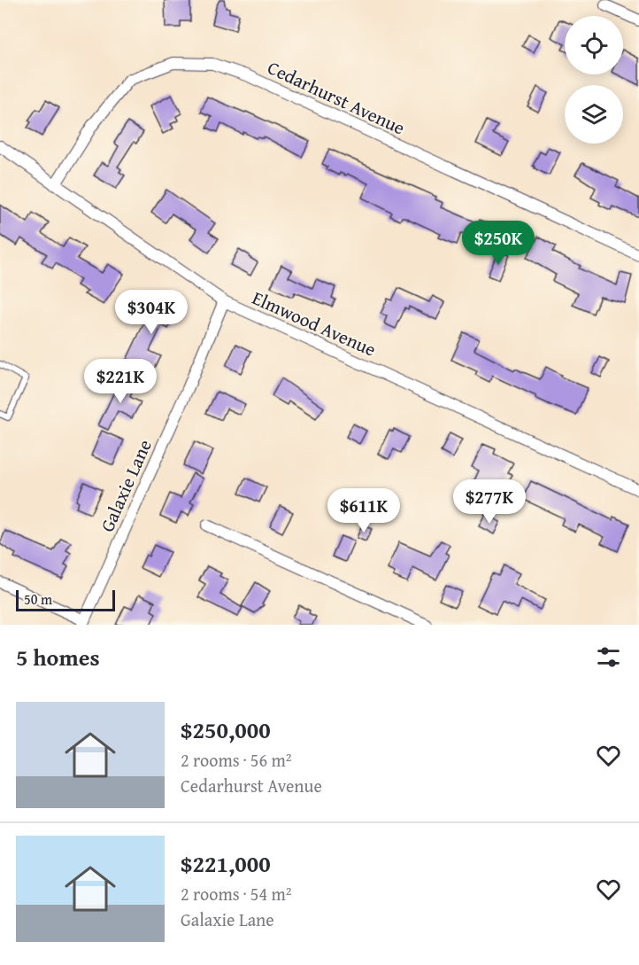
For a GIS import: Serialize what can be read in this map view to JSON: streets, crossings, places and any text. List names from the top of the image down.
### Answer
{
  "streets": {
    "street": ["Cedarhurst Avenue", "Elmwood Avenue", "Galaxie Lane"]
  },
  "crossings": [
    ["Cedarhurst Avenue", "Elmwood Avenue"],
    ["Elmwood Avenue", "Galaxie Lane"]
  ],
  "scale_bar": "50 m",
  "page": {
    "price": [
      "$250K",
      "$304K",
      "$221K",
      "$277K",
      "$611K"
    ],
    "scale": "50 m",
    "heading": "5 homes",
    "list": [
      {
        "name": "$250,000",
        "note": "2 rooms · 56 m² · Cedarhurst Avenue"
      },
      {
        "name": "$221,000",
        "note": "2 rooms · 54 m² · Galaxie Lane"
      }
    ]
  }
}
